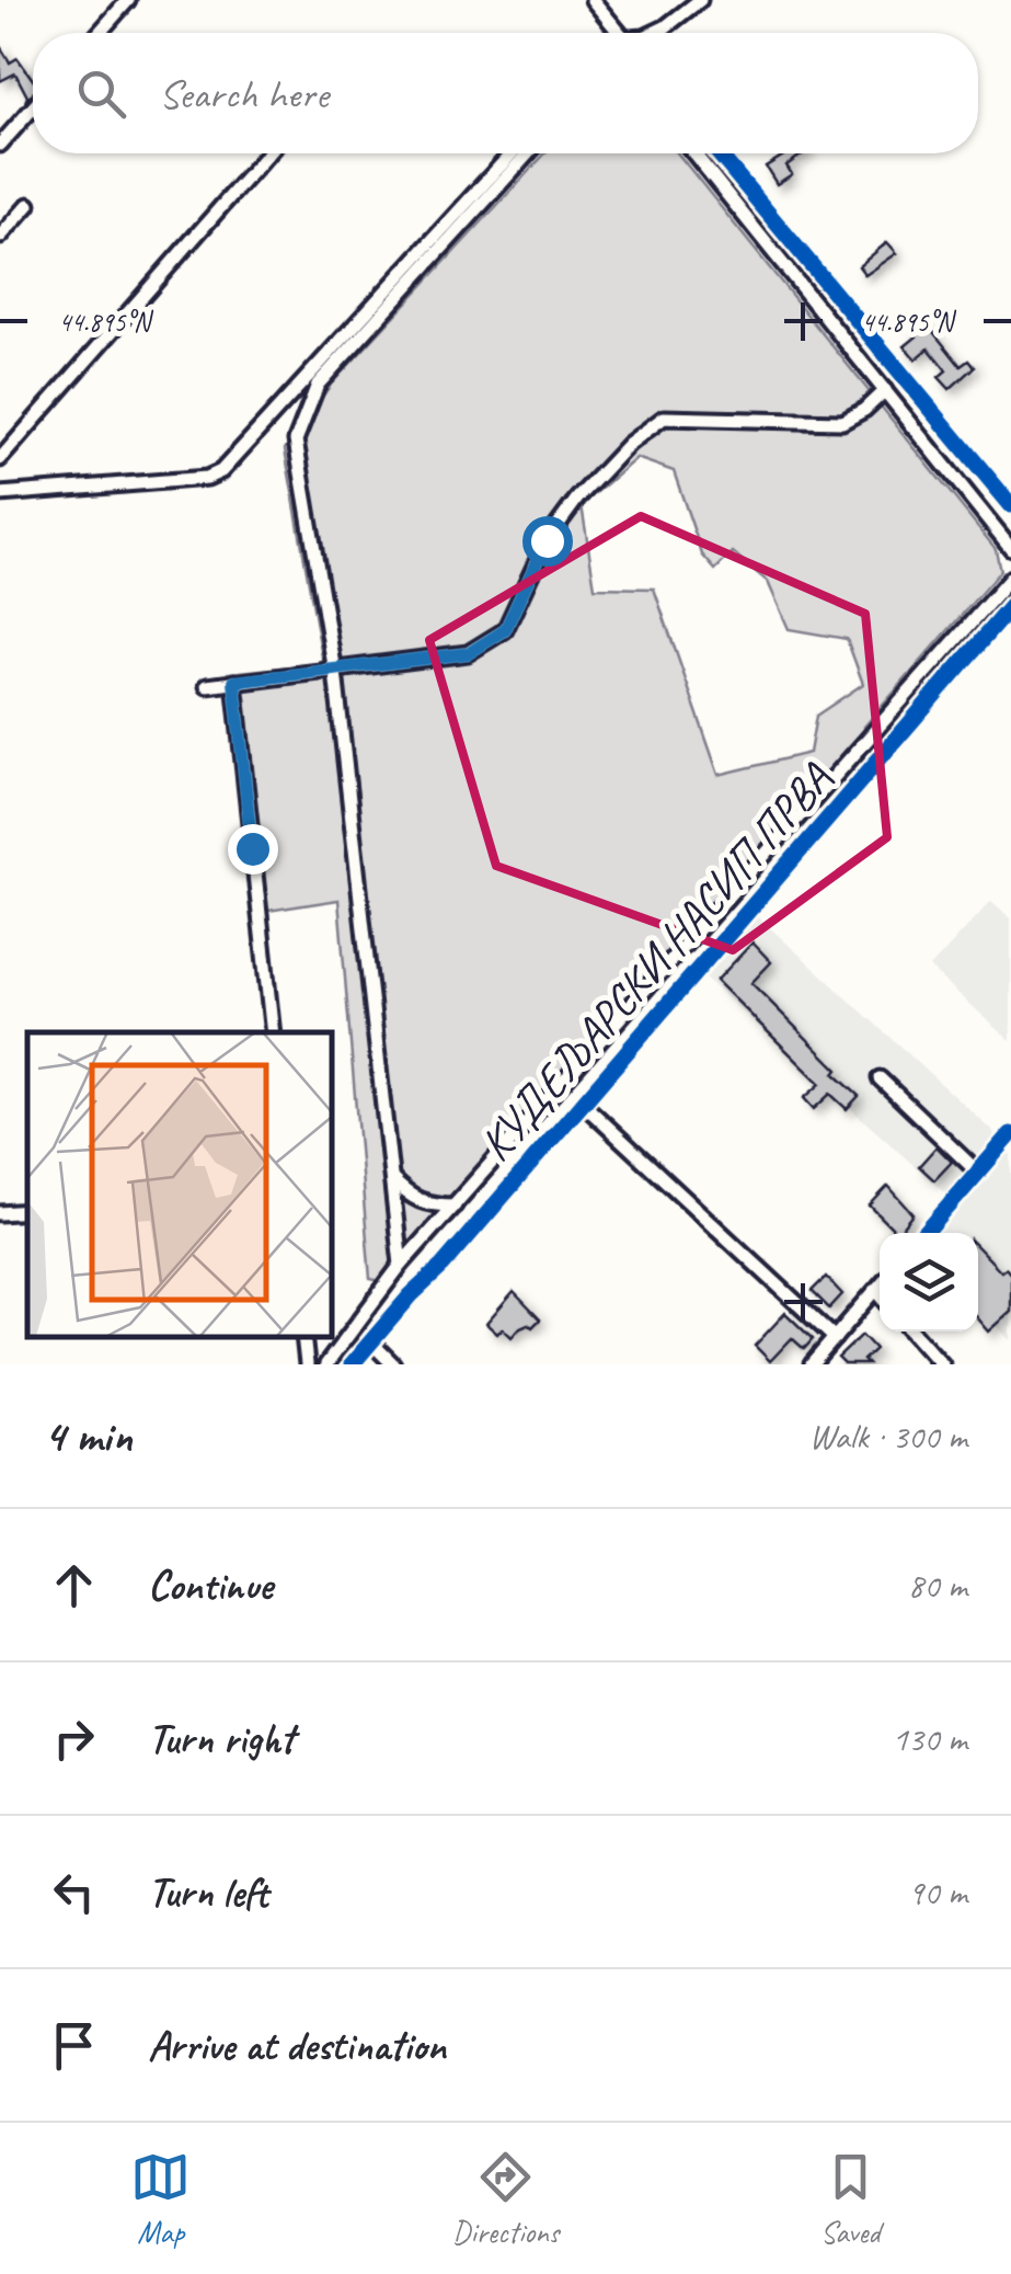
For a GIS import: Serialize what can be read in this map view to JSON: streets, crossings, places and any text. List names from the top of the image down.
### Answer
{
  "streets": {
    "street": ["КУДЕЉАРСКИ НАСИП ПРВА"]
  },
  "page": {
    "search": "Search here",
    "heading": ["4 min", "Walk · 300 m"],
    "list": [
      ["Continue", "80 m"],
      ["Turn right", "130 m"],
      ["Turn left", "90 m"],
      "Arrive at destination"
    ],
    "nav": ["Map", "Directions", "Saved"]
  },
  "coordinates": ["44.895°N"]
}
